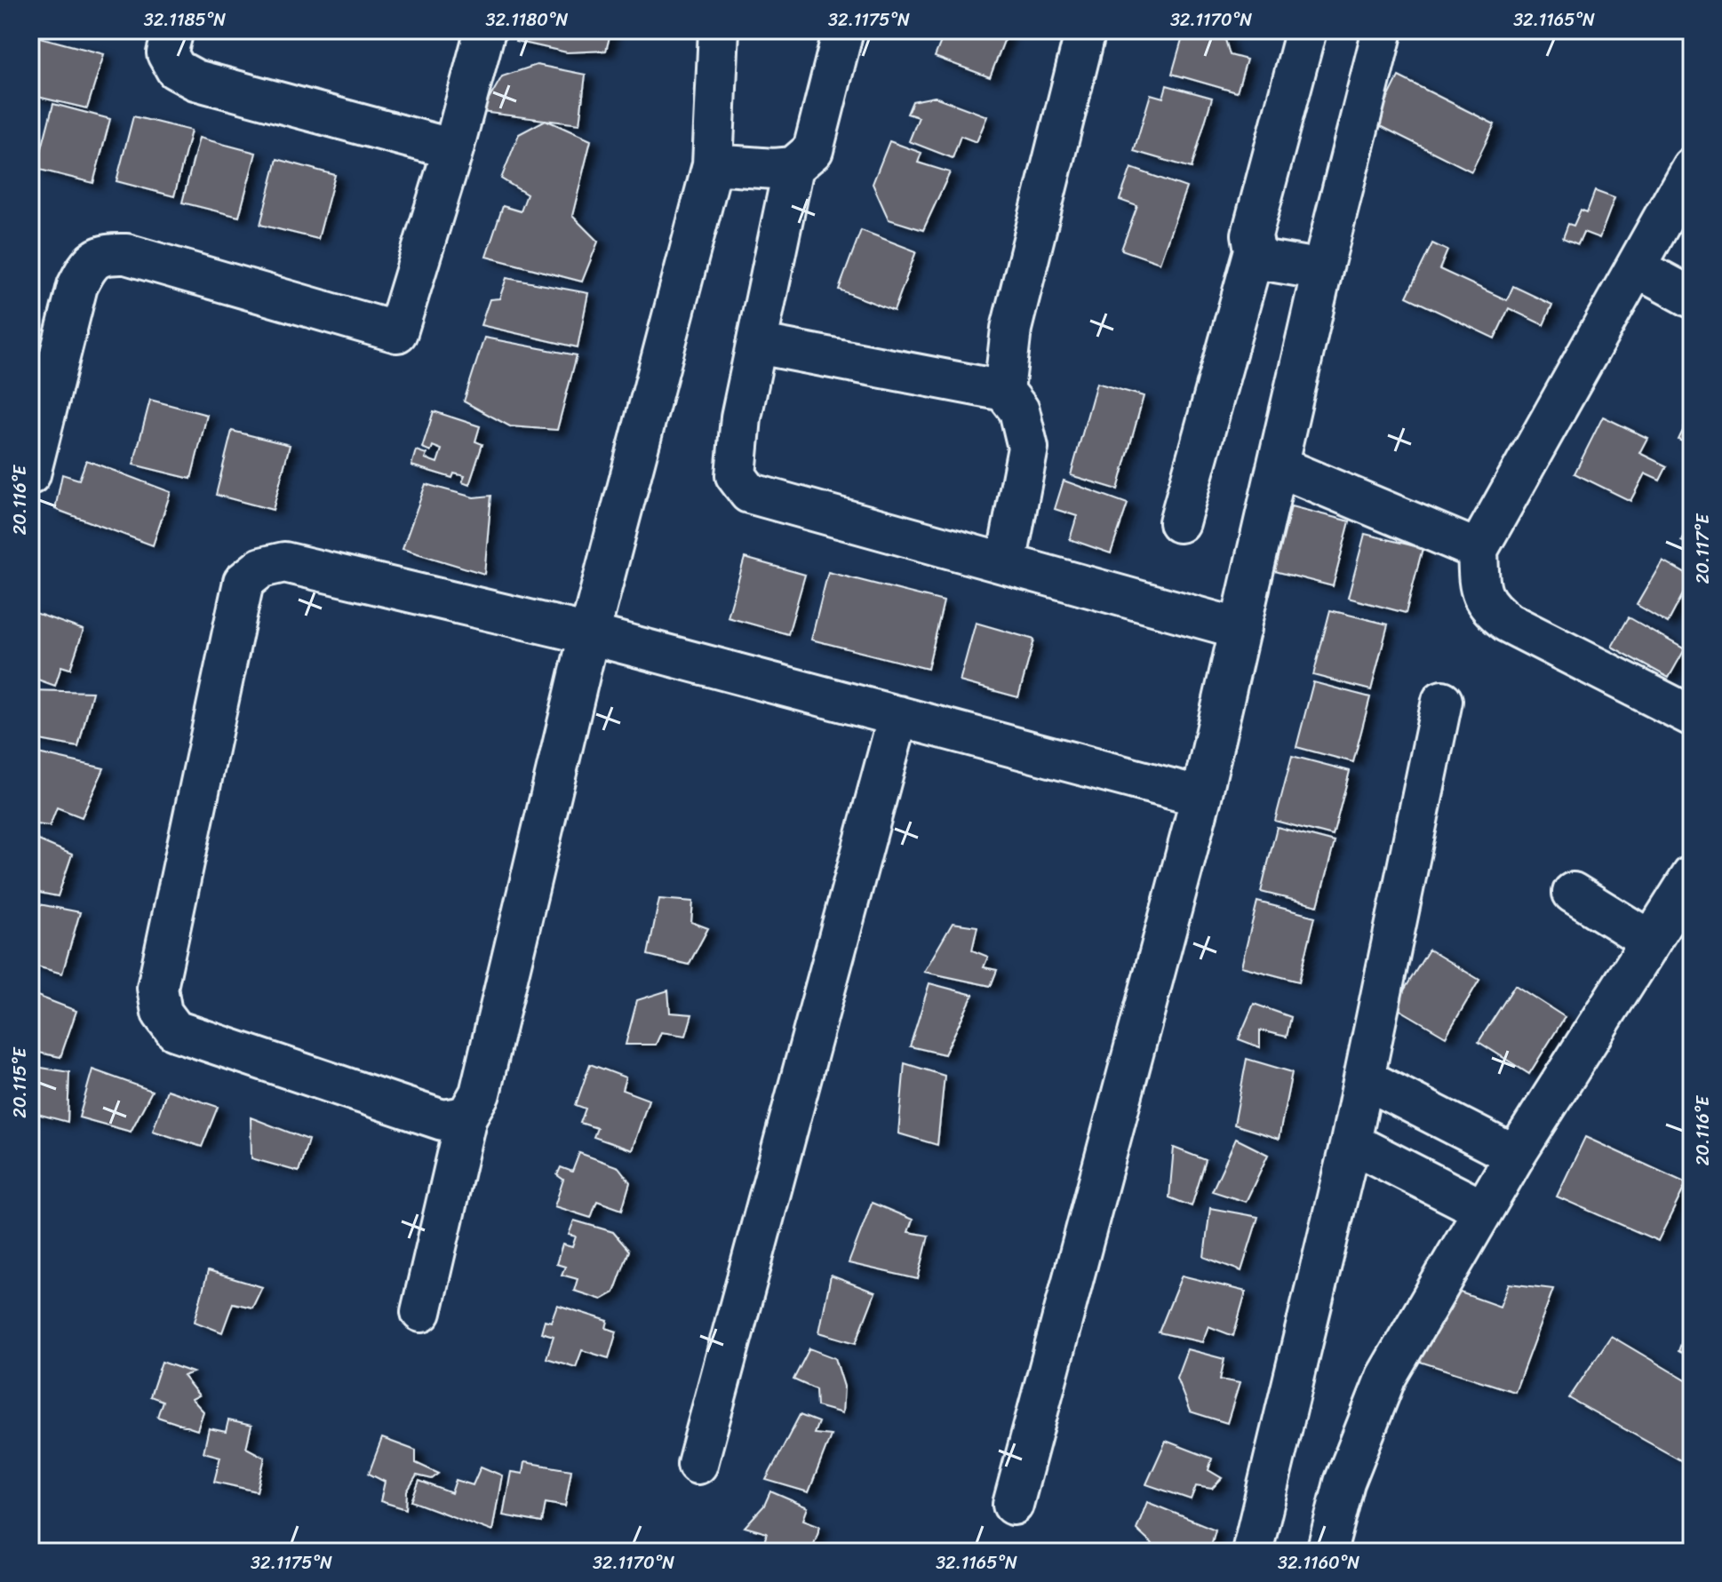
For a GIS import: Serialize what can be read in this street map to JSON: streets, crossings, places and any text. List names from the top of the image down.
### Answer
{
  "coordinates": [
    "32.1185°N",
    "32.1180°N",
    "32.1175°N",
    "32.1170°N",
    "32.1165°N",
    "20.116°E",
    "20.117°E",
    "20.115°E",
    "32.1160°N"
  ]
}
